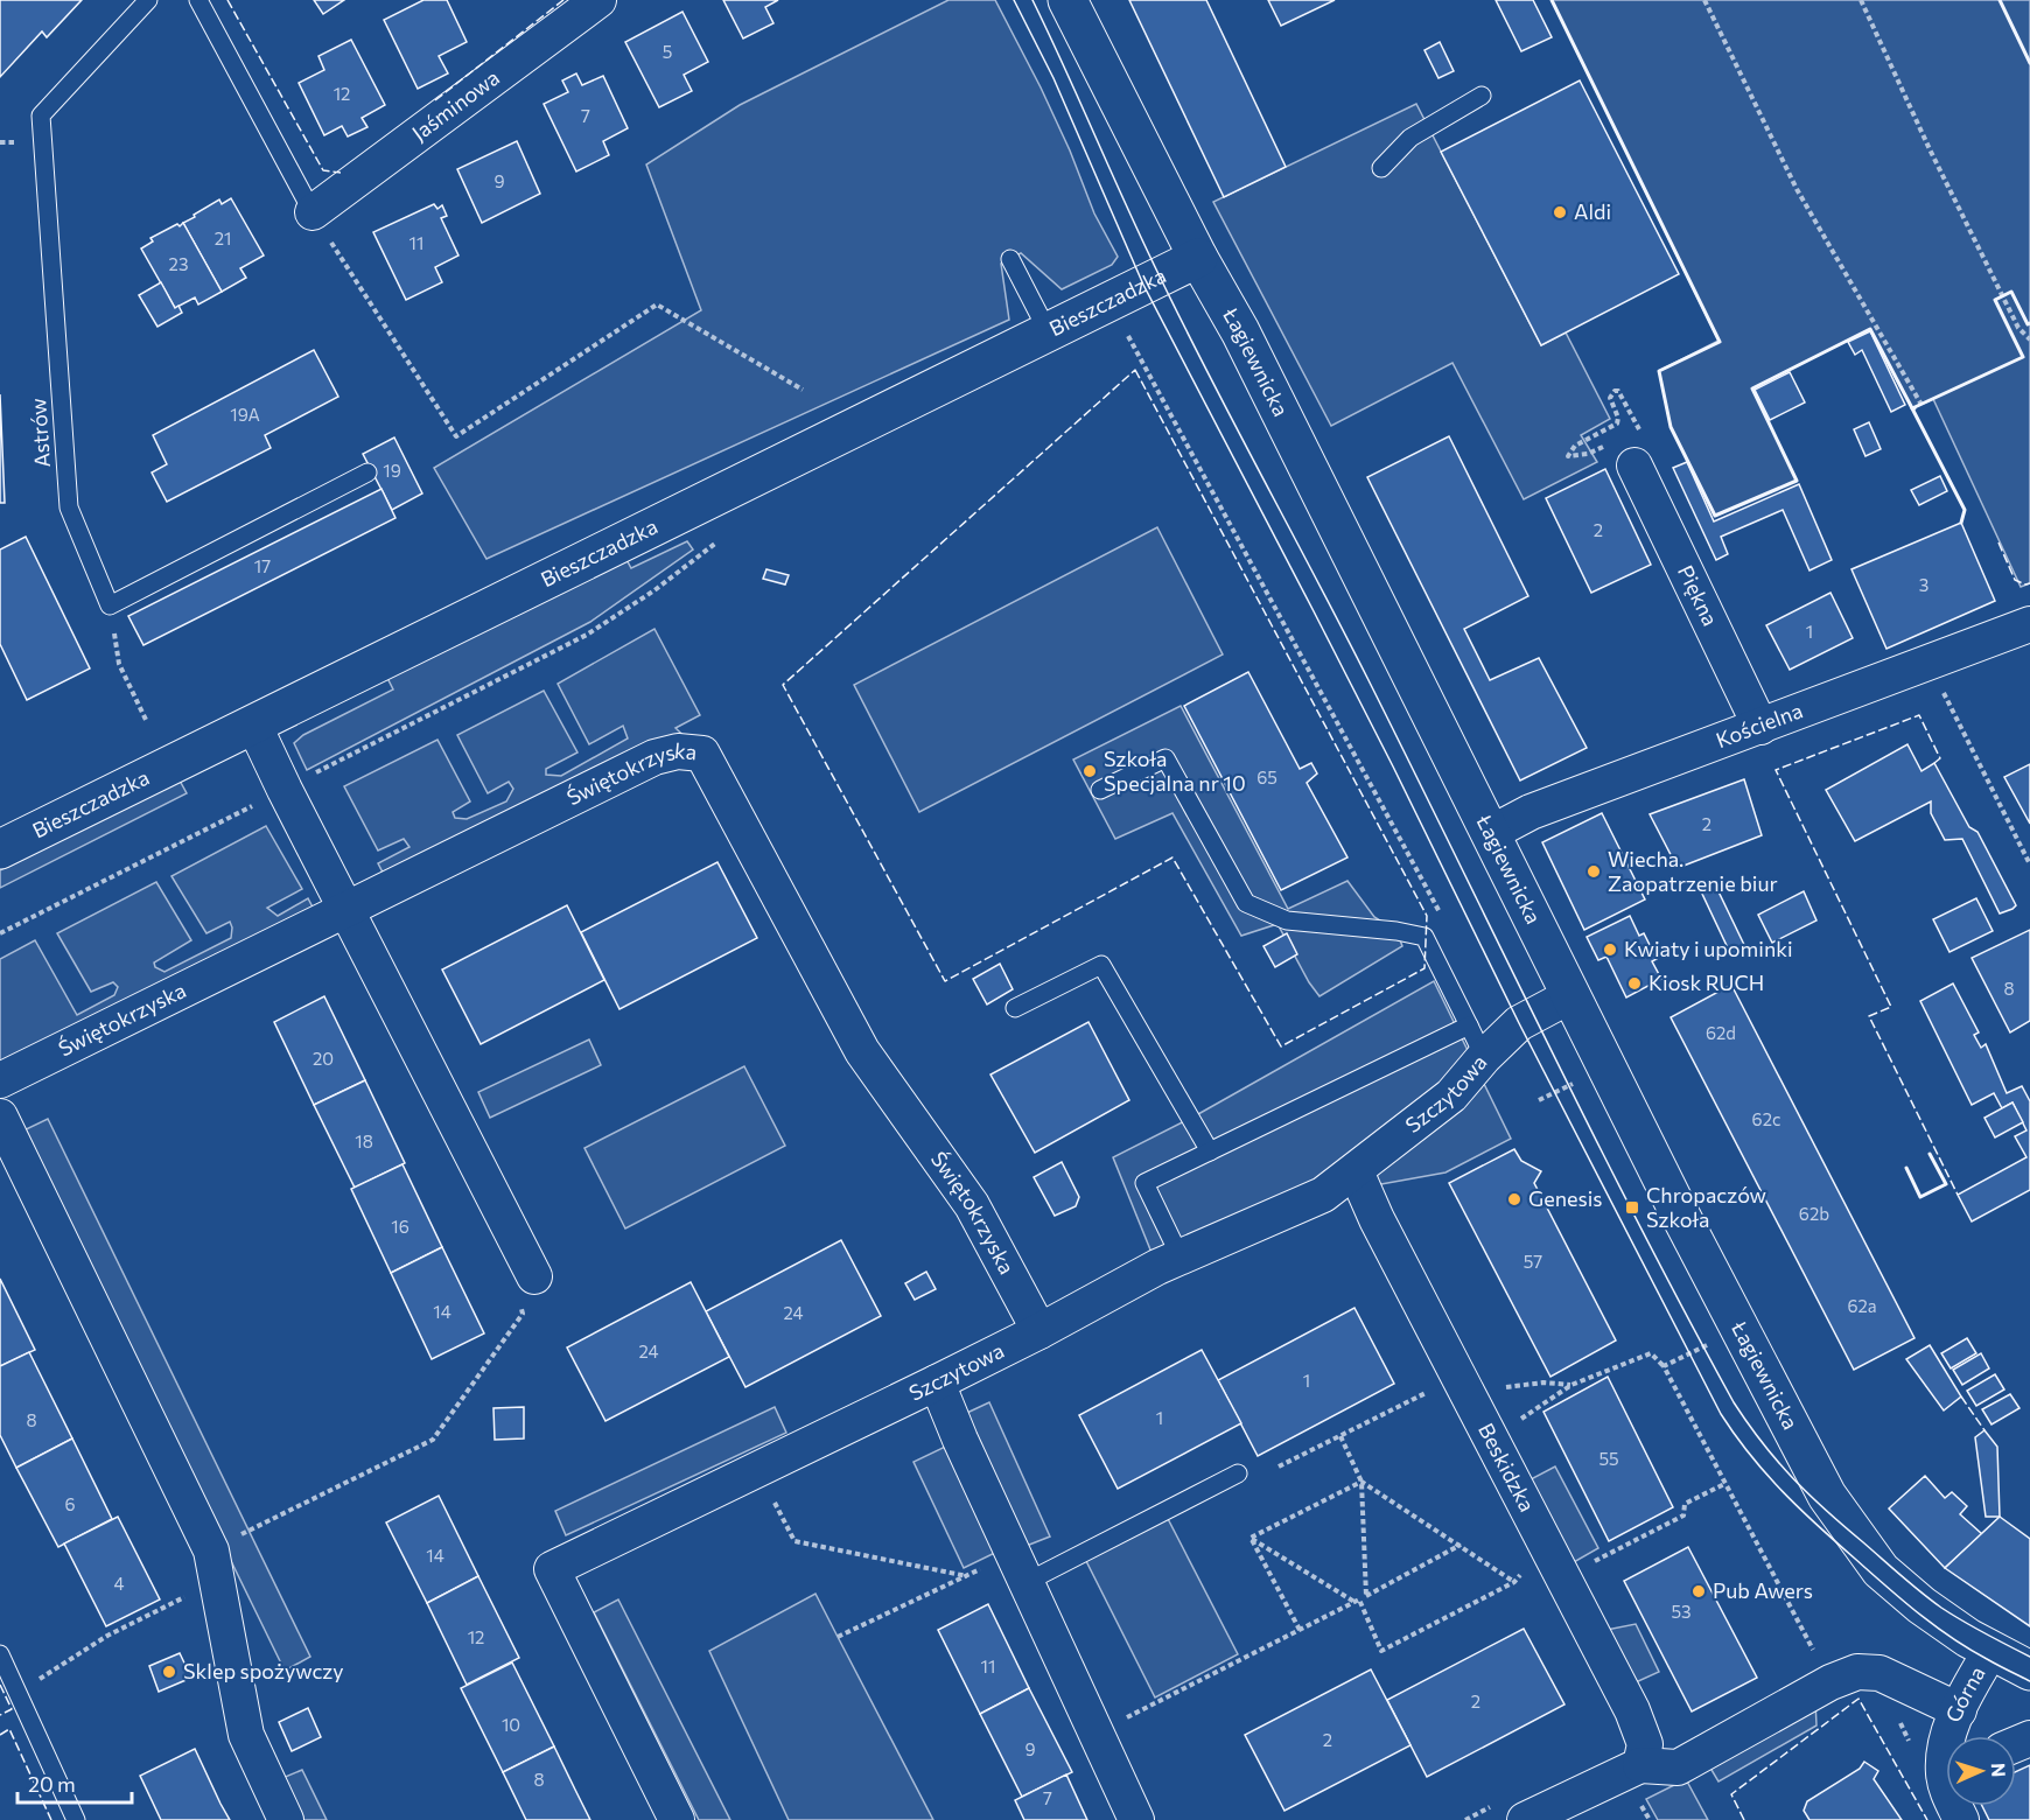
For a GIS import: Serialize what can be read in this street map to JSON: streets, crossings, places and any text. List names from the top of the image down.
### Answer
{
  "streets": {
    "street": [
      "Jaśminowa",
      "Bieszczadzka",
      "Łagiewnicka",
      "Piękna",
      "Kościelna",
      "Świętokrzyska",
      "Szczytowa",
      "Beskidzka",
      "Górna"
    ],
    "lane": ["Astrów"]
  },
  "crossings": [
    ["Bieszczadzka", "Łagiewnicka"],
    ["Łagiewnicka", "Kościelna"],
    ["Łagiewnicka", "Szczytowa"],
    ["Łagiewnicka", "Górna"],
    ["Piękna", "Kościelna"],
    ["Świętokrzyska", "Szczytowa"],
    ["Szczytowa", "Beskidzka"]
  ],
  "places": {
    "other": [
      "Aldi",
      "Szkoła Specjalna nr 10",
      "Wiecha. Zaopatrzenie biur",
      "Kwiaty i upominki",
      "Kiosk RUCH",
      "Genesis",
      "Pub Awers",
      "Sklep spożywczy"
    ],
    "transit": ["Chropaczów Szkoła"]
  },
  "house_numbers": [
    "5",
    "12",
    "7",
    "9",
    "21",
    "11",
    "23",
    "19A",
    "19",
    "2",
    "17",
    "3",
    "1",
    "65",
    "2",
    "8",
    "62d",
    "20",
    "62c",
    "18",
    "62b",
    "16",
    "57",
    "62a",
    "14",
    "24",
    "24",
    "1",
    "1",
    "8",
    "55",
    "6",
    "14",
    "4",
    "53",
    "12",
    "11",
    "2",
    "10",
    "2",
    "9",
    "8",
    "7"
  ],
  "scale_bar": "20 m",
  "north": "right"
}
